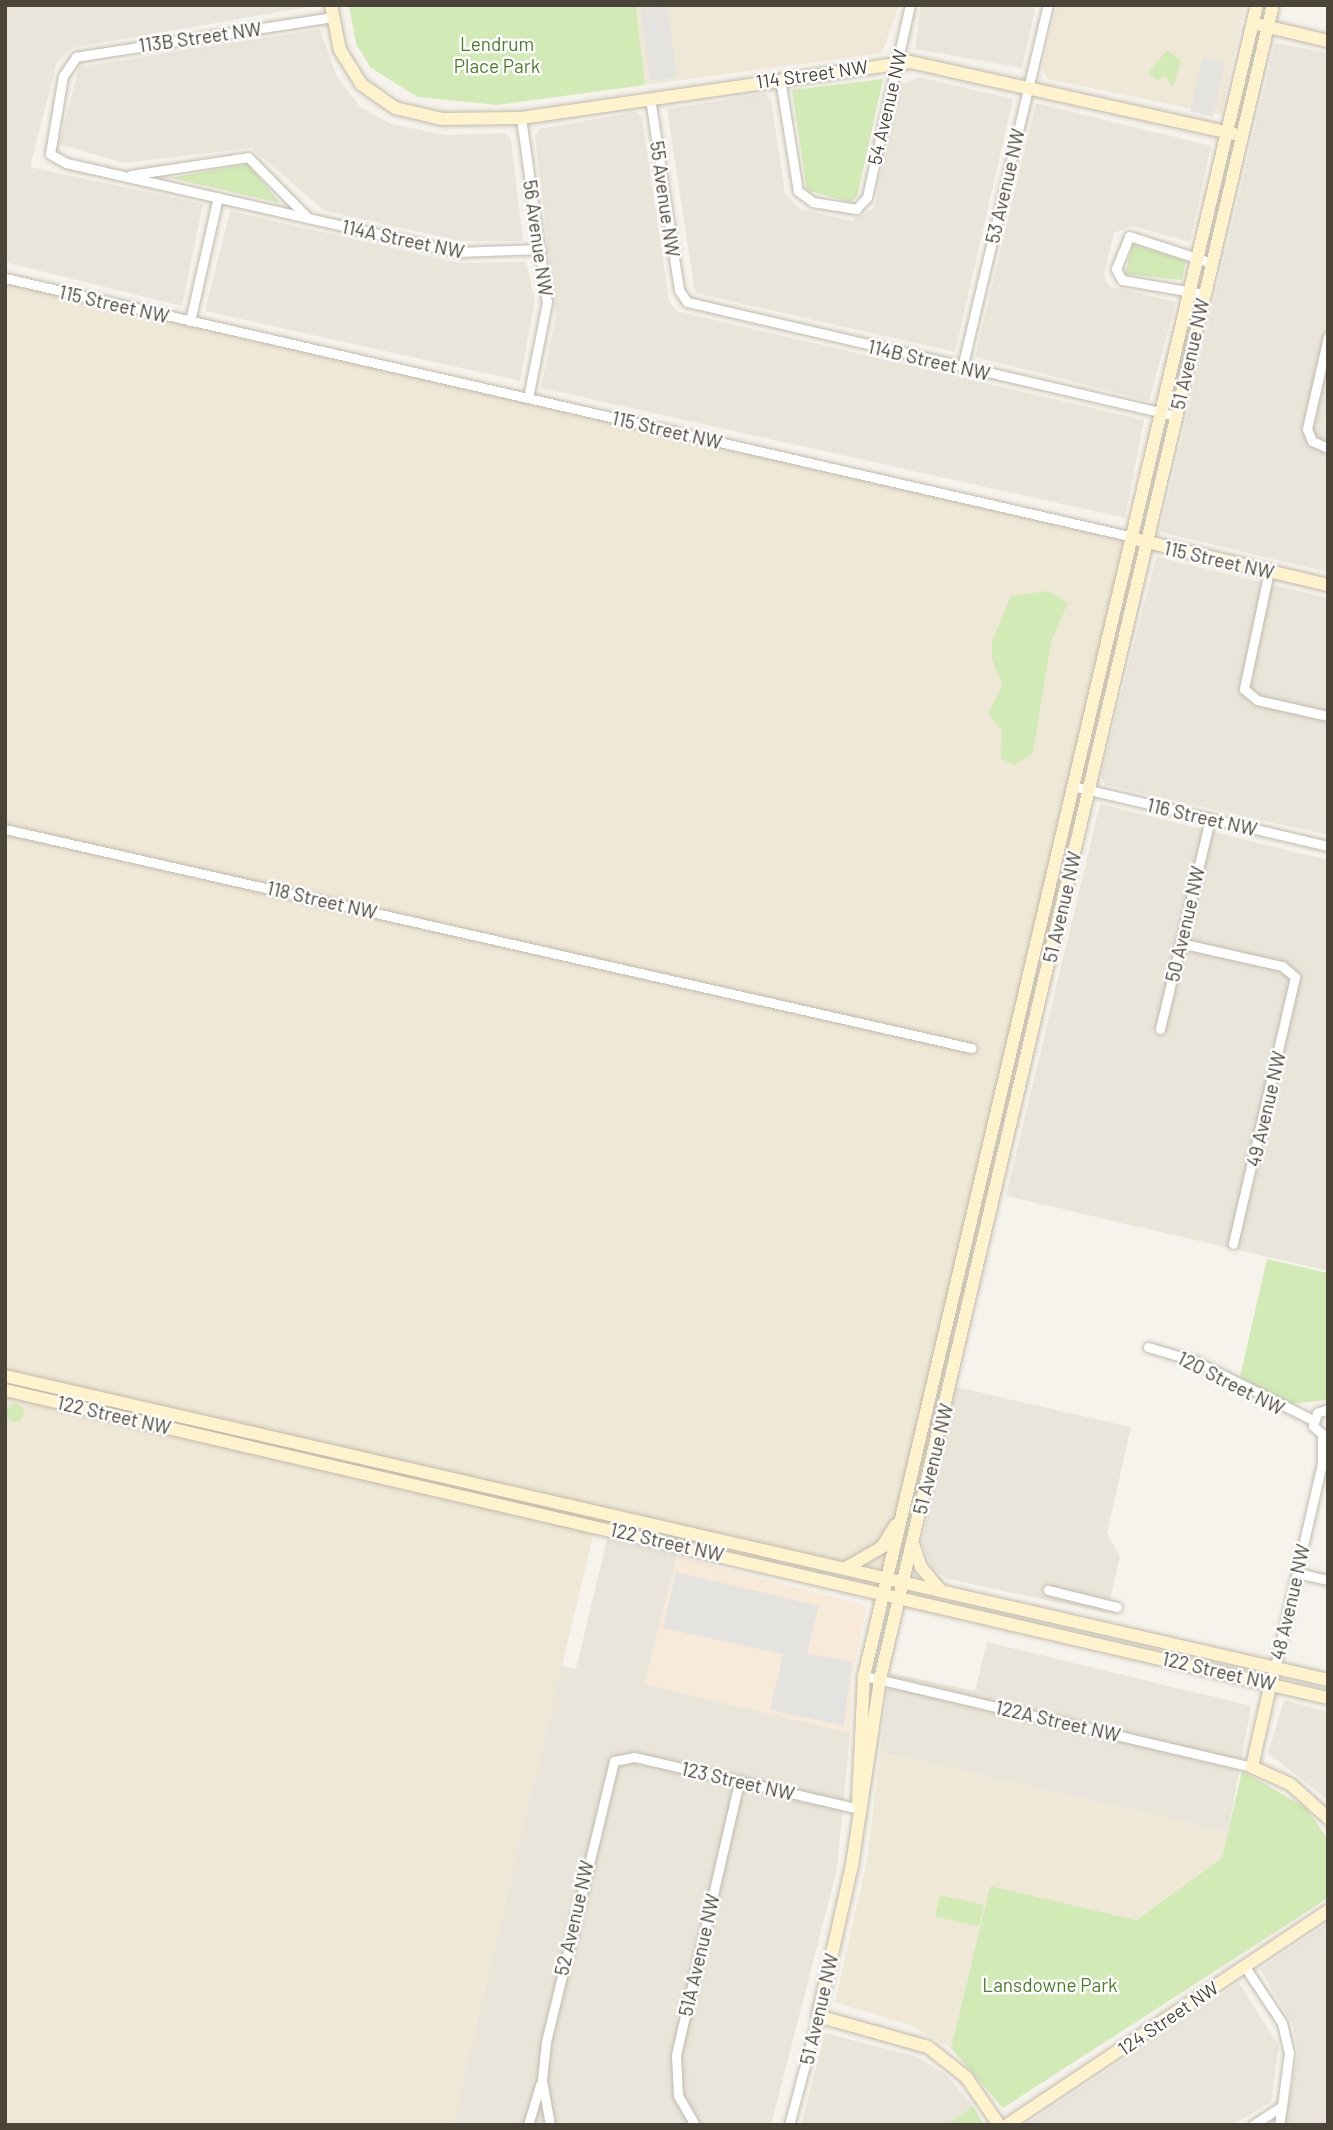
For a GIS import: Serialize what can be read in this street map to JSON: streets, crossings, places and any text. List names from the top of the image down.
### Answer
{
  "streets": {
    "main road": [
      "114 Street NW",
      "115 Street NW",
      "51 Avenue NW",
      "122 Street NW",
      "48 Avenue NW",
      "124 Street NW"
    ],
    "street": [
      "113B Street NW",
      "54 Avenue NW",
      "53 Avenue NW",
      "55 Avenue NW",
      "56 Avenue NW",
      "114A Street NW",
      "114B Street NW",
      "116 Street NW",
      "118 Street NW",
      "50 Avenue NW",
      "49 Avenue NW",
      "120 Street NW",
      "122A Street NW",
      "123 Street NW",
      "52 Avenue NW",
      "51A Avenue NW"
    ]
  },
  "crossings": [
    ["113B Street NW", "114 Street NW"],
    ["113B Street NW", "114A Street NW"],
    ["114 Street NW", "54 Avenue NW"],
    ["114 Street NW", "53 Avenue NW"],
    ["114 Street NW", "55 Avenue NW"],
    ["114 Street NW", "56 Avenue NW"],
    ["114 Street NW", "51 Avenue NW"],
    ["53 Avenue NW", "114B Street NW"],
    ["55 Avenue NW", "114B Street NW"],
    ["56 Avenue NW", "114A Street NW"],
    ["56 Avenue NW", "115 Street NW"],
    ["115 Street NW", "51 Avenue NW"],
    ["51 Avenue NW", "114B Street NW"],
    ["51 Avenue NW", "116 Street NW"],
    ["51 Avenue NW", "122 Street NW"],
    ["51 Avenue NW", "122A Street NW"],
    ["51 Avenue NW", "123 Street NW"],
    ["116 Street NW", "50 Avenue NW"],
    ["50 Avenue NW", "49 Avenue NW"],
    ["122 Street NW", "48 Avenue NW"],
    ["48 Avenue NW", "122A Street NW"],
    ["123 Street NW", "52 Avenue NW"],
    ["123 Street NW", "51A Avenue NW"]
  ],
  "parks": ["Lendrum Place Park", "Lansdowne Park"]
}
